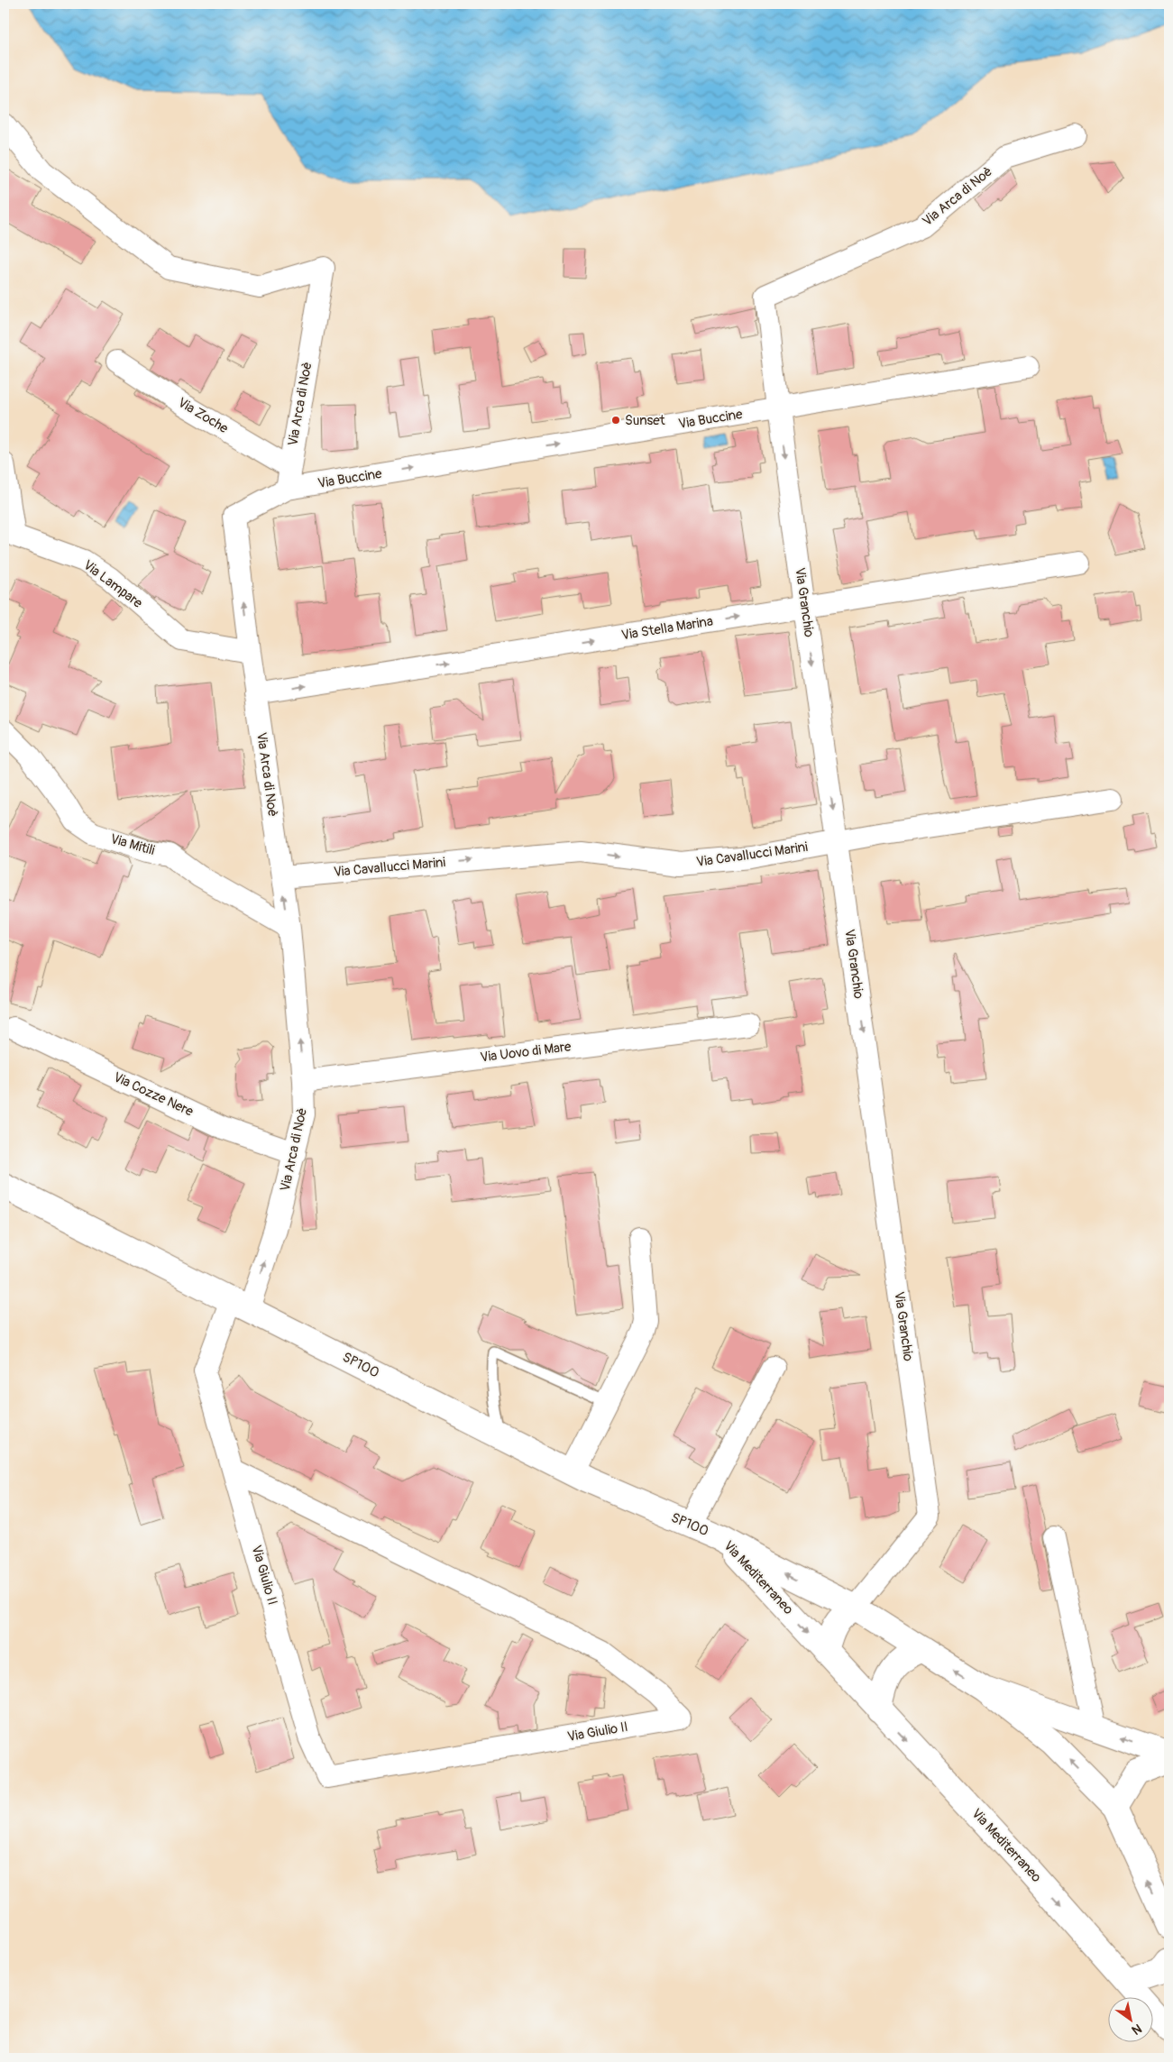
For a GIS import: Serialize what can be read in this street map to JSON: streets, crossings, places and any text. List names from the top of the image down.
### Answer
{
  "streets": {
    "main road": ["SP100", "Via Mediterraneo"],
    "street": [
      "Via Arca di Noè",
      "Via Zoche",
      "Via Buccine",
      "Via Lampare",
      "Via Granchio",
      "Via Stella Marina",
      "Via Mitili",
      "Via Cavallucci Marini",
      "Via Uovo di Mare",
      "Via Cozze Nere",
      "Via Giulio II"
    ]
  },
  "crossings": [
    ["Via Arca di Noè", "Via Zoche"],
    ["Via Arca di Noè", "Via Buccine"],
    ["Via Arca di Noè", "Via Lampare"],
    ["Via Arca di Noè", "Via Granchio"],
    ["Via Arca di Noè", "Via Stella Marina"],
    ["Via Arca di Noè", "Via Mitili"],
    ["Via Arca di Noè", "Via Cavallucci Marini"],
    ["Via Arca di Noè", "Via Uovo di Mare"],
    ["Via Arca di Noè", "Via Cozze Nere"],
    ["Via Arca di Noè", "SP100"],
    ["Via Arca di Noè", "Via Giulio II"],
    ["Via Buccine", "Via Granchio"],
    ["Via Granchio", "Via Stella Marina"],
    ["Via Granchio", "Via Cavallucci Marini"],
    ["Via Granchio", "Via Mediterraneo"],
    ["SP100", "Via Giulio II"],
    ["SP100", "Via Mediterraneo"]
  ],
  "one_way": [
    "Via Buccine",
    "Via Granchio",
    "Via Stella Marina",
    "Via Cavallucci Marini"
  ],
  "places": ["Sunset"],
  "north": "bottom right"
}
